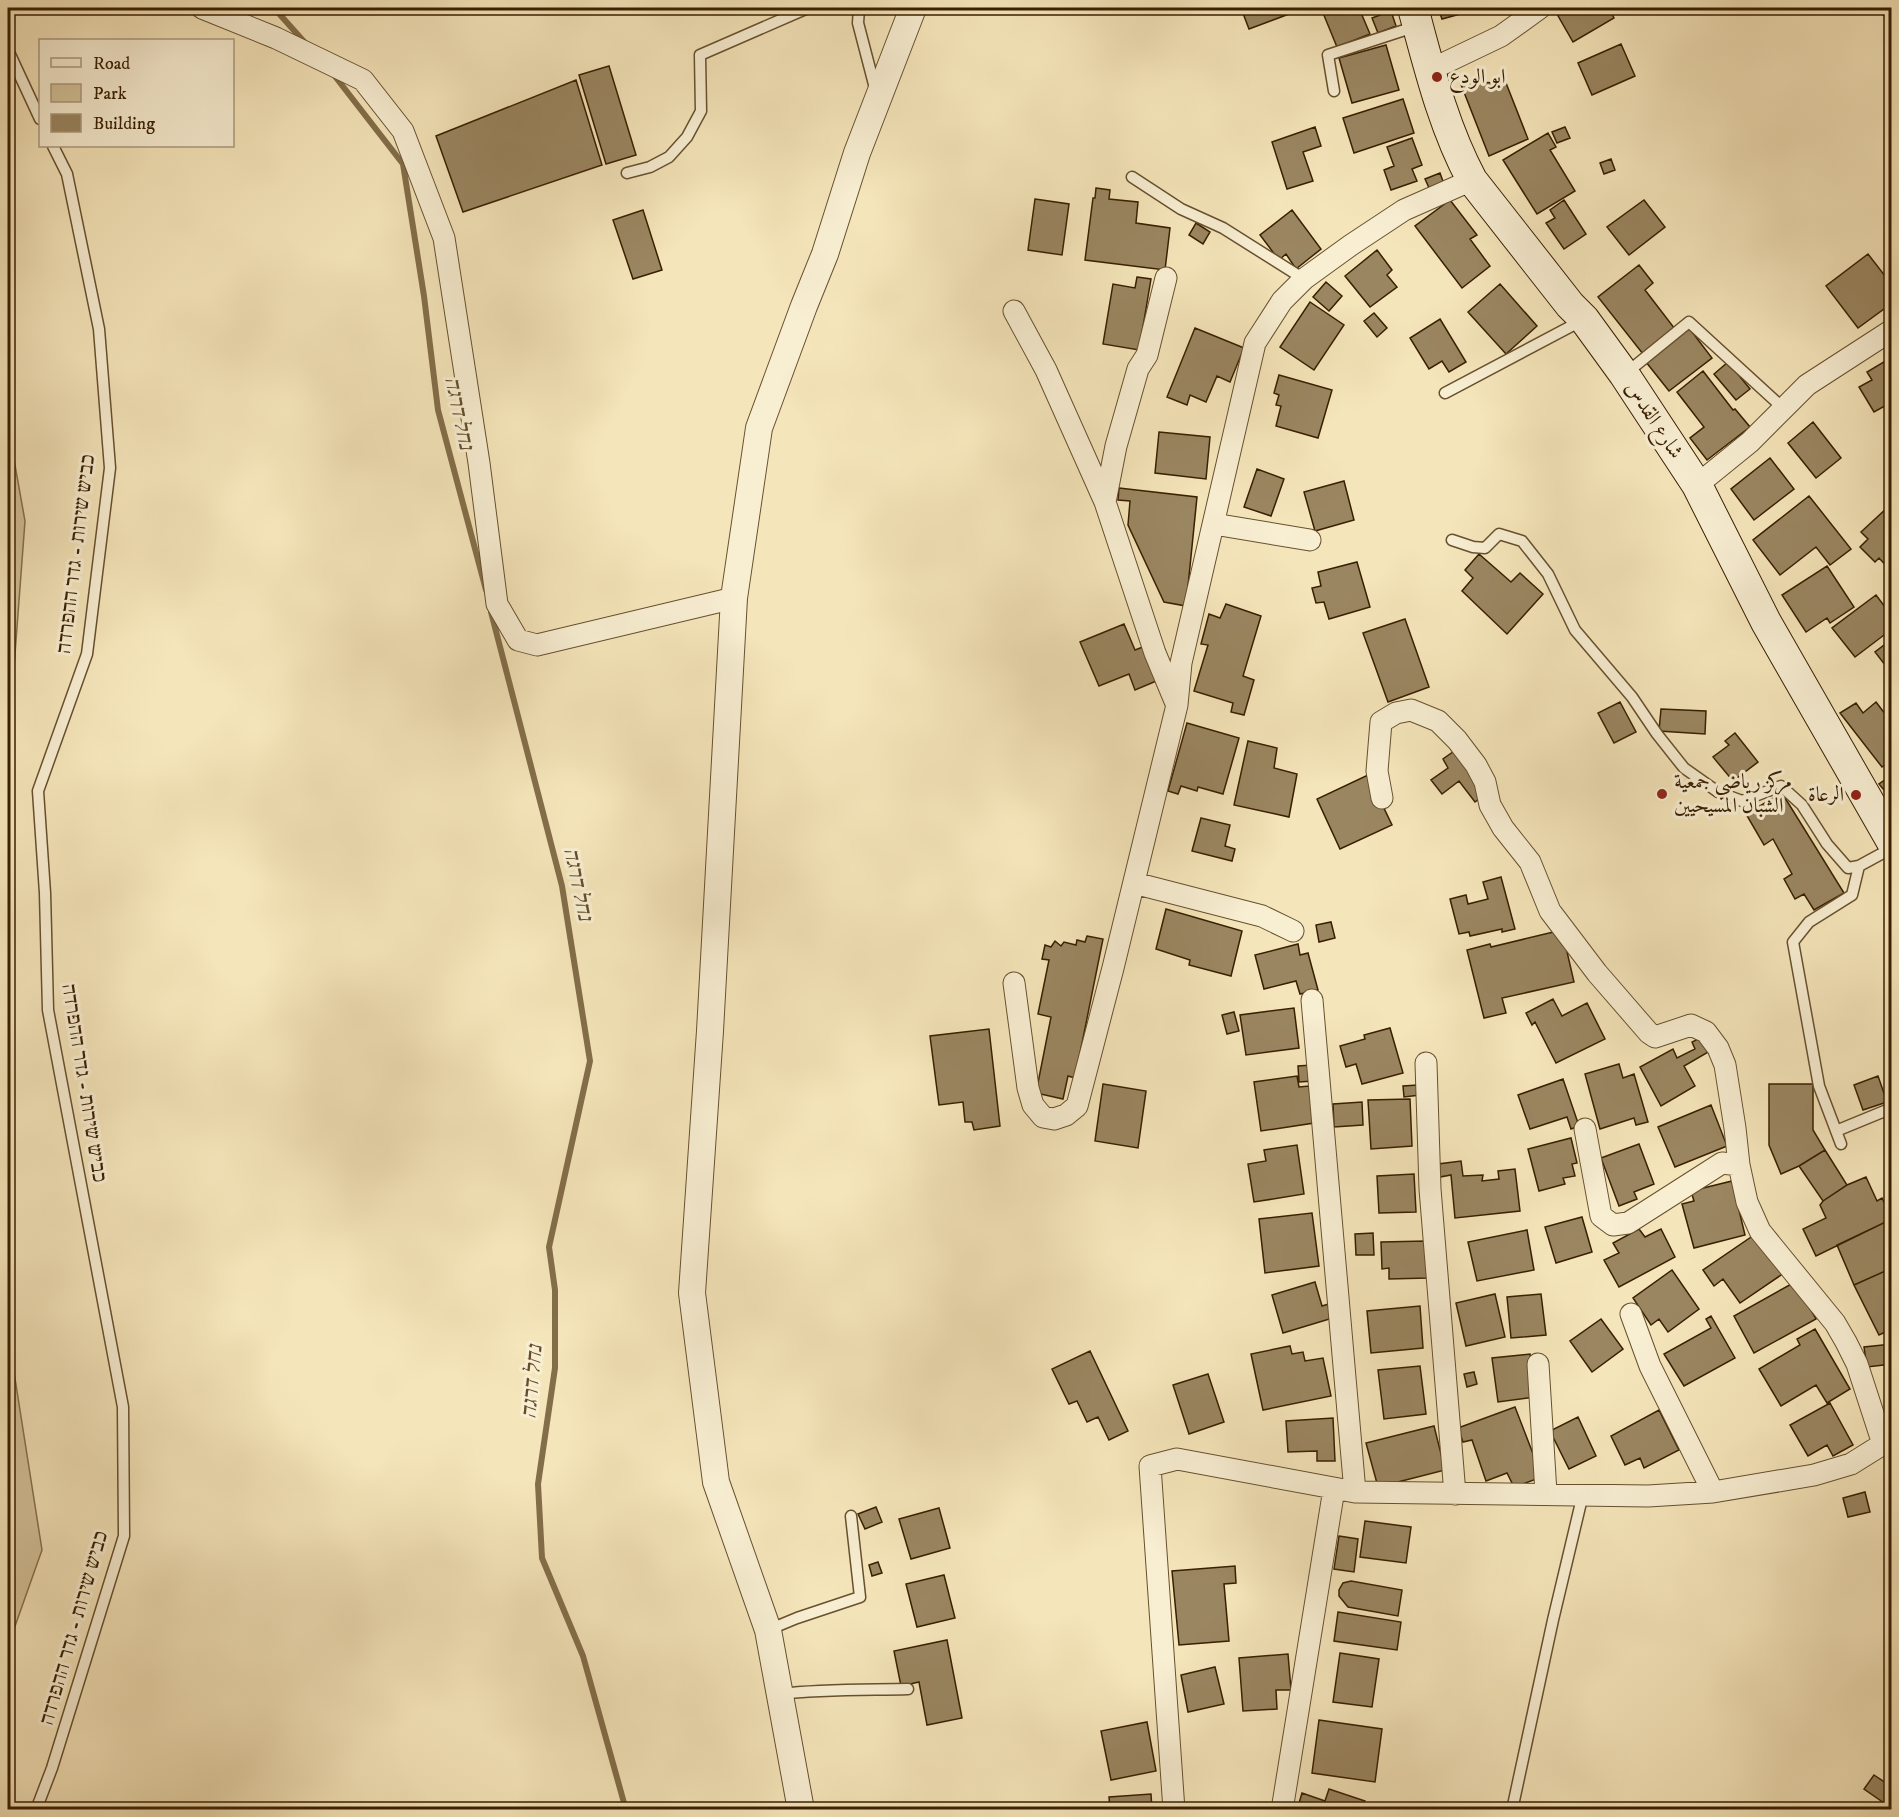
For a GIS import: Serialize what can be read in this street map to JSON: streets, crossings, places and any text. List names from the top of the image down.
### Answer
{
  "streets": {
    "main road": ["شارع القدس"],
    "lane": ["כביש שירות - גדר ההפרדה"]
  },
  "water": ["נחל דרגה"],
  "places": ["ابو الودع", "مركز رياضي جمعية الشبان المسيحيين", "الرعاة"],
  "legend": ["Road", "Park", "Building"]
}
